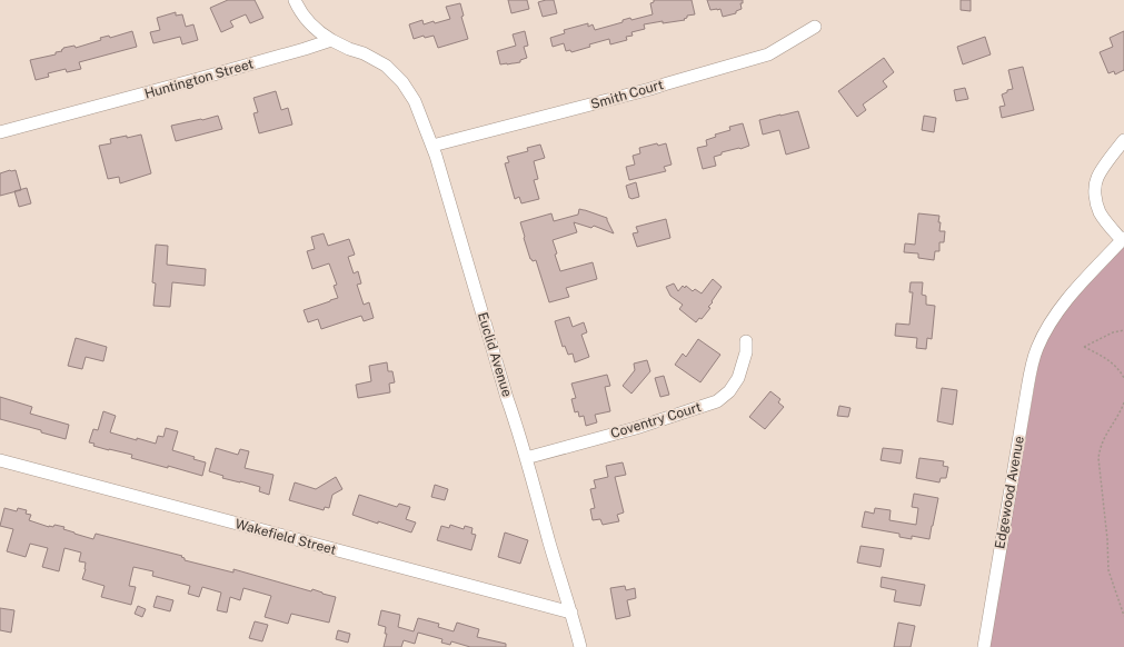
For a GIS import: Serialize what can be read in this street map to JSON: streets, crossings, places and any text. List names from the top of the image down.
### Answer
{
  "streets": {
    "street": [
      "Huntington Street",
      "Smith Court",
      "Euclid Avenue",
      "Coventry Court",
      "Edgewood Avenue",
      "Wakefield Street"
    ]
  },
  "crossings": [
    ["Huntington Street", "Euclid Avenue"],
    ["Smith Court", "Euclid Avenue"],
    ["Euclid Avenue", "Coventry Court"],
    ["Euclid Avenue", "Wakefield Street"]
  ]
}
